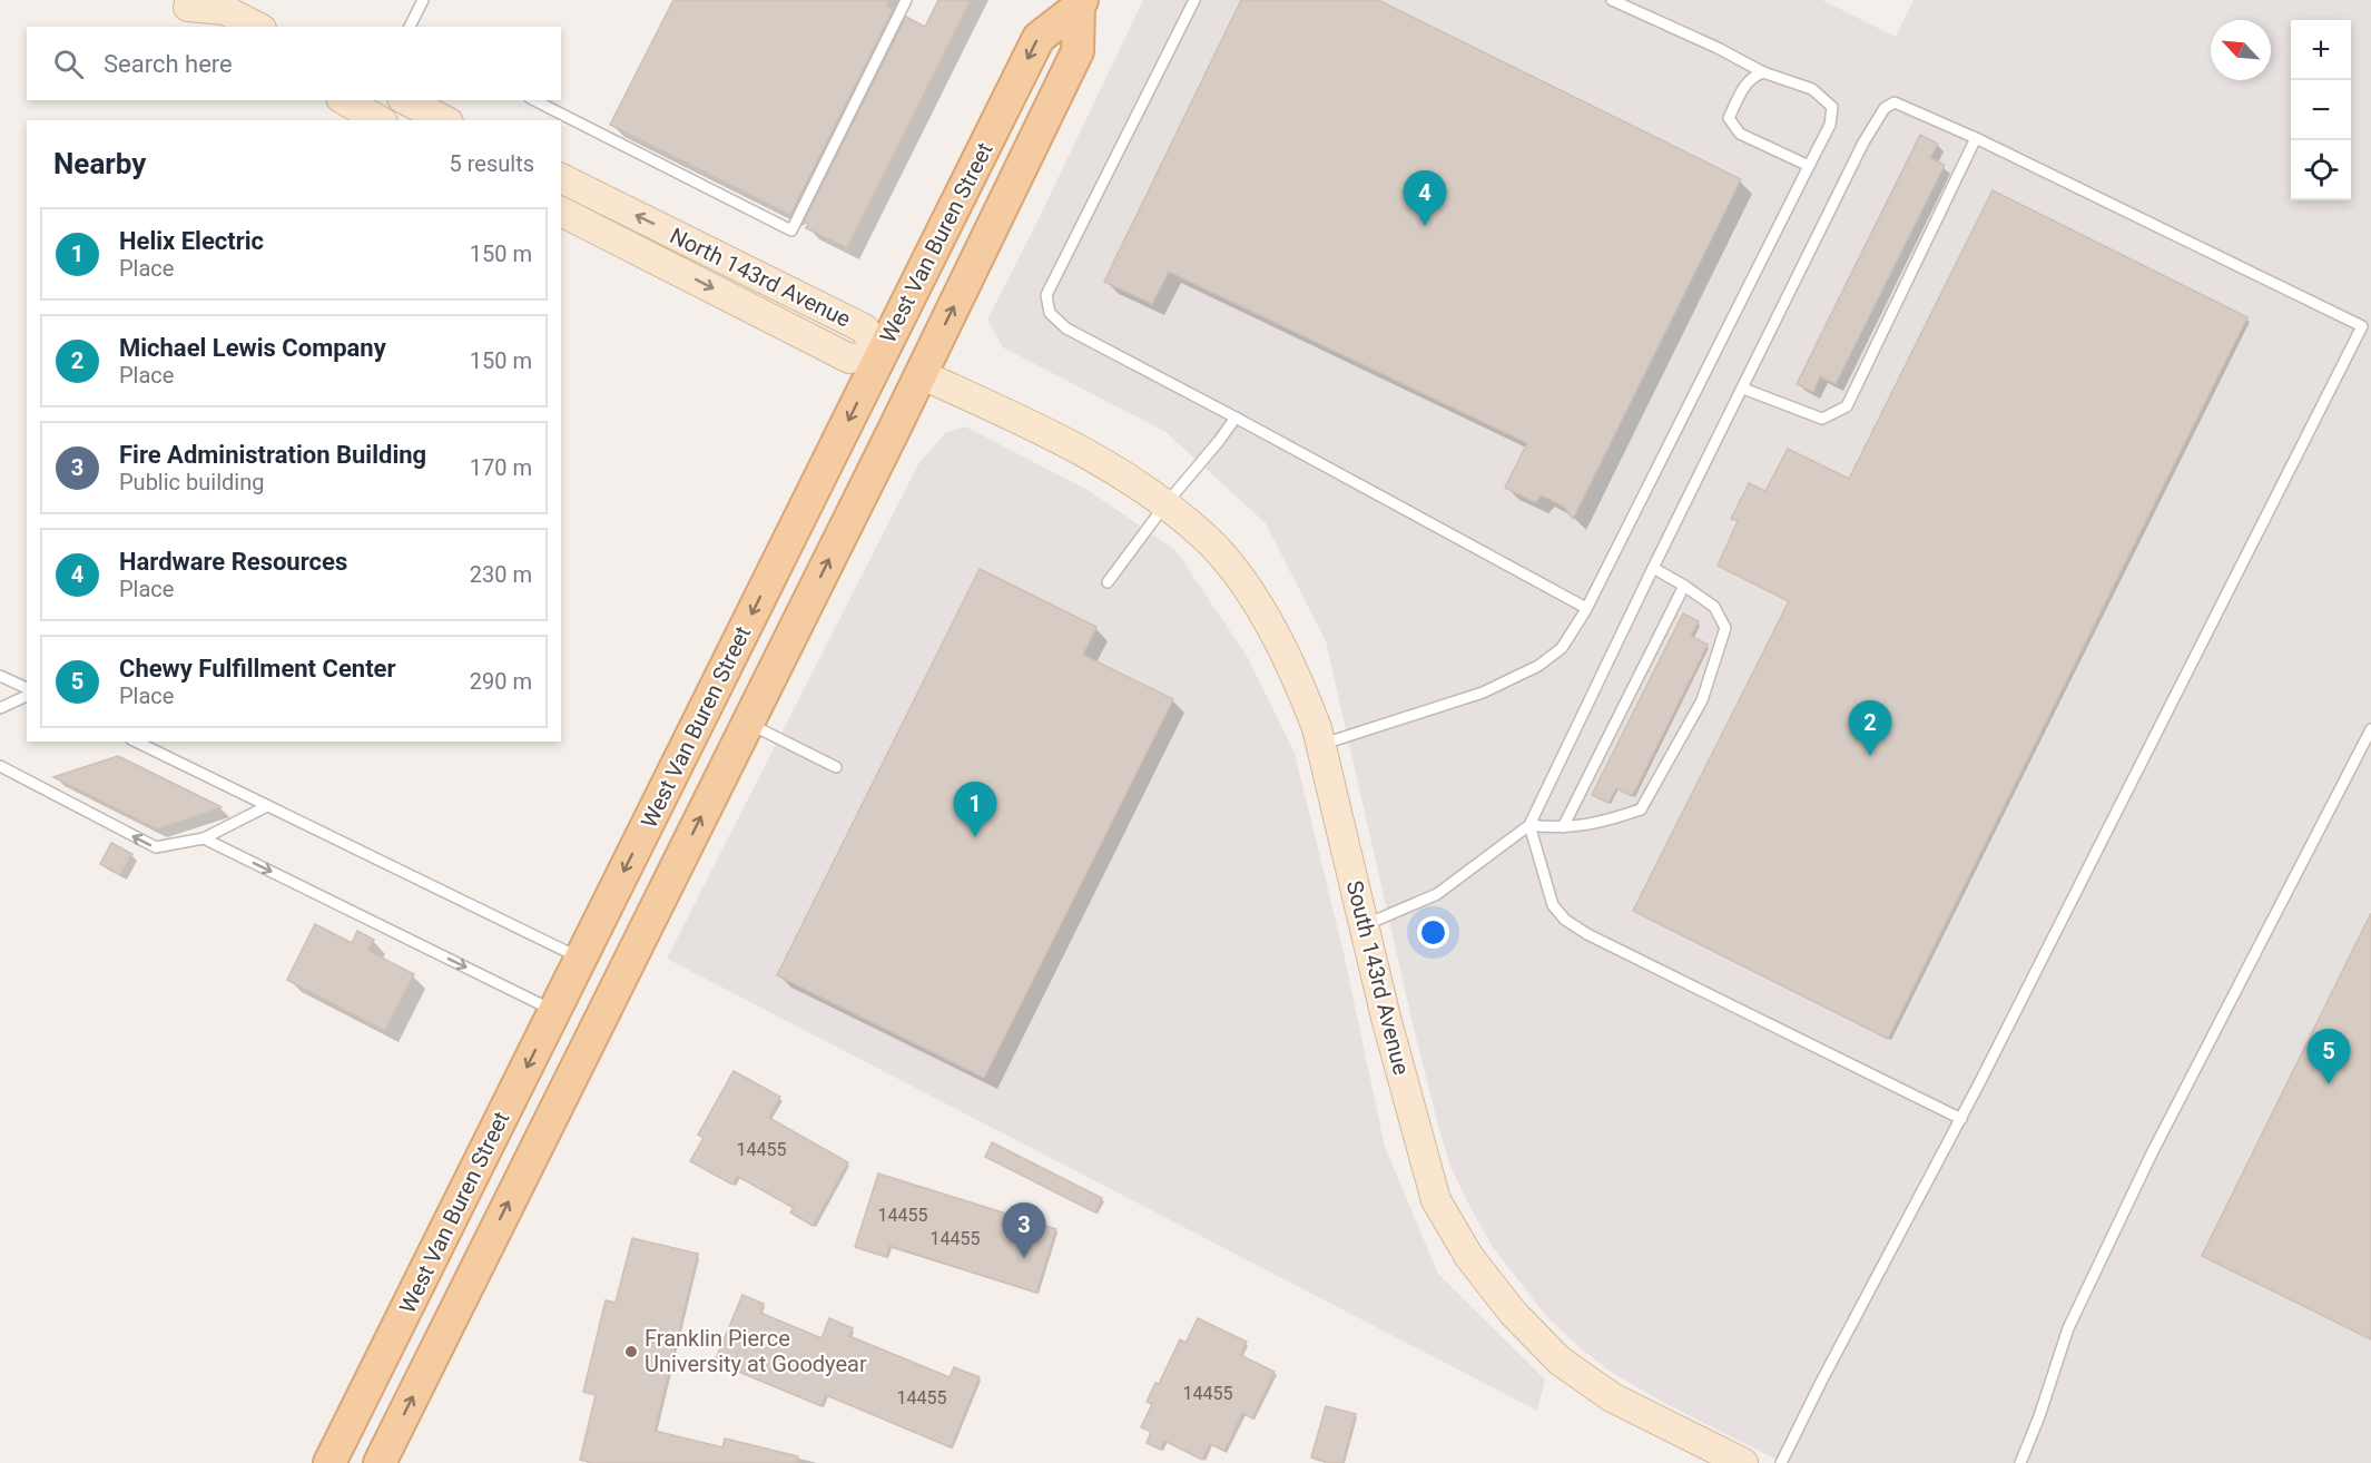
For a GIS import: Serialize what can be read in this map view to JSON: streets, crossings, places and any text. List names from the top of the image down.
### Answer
{
  "streets": {
    "main road": ["West Van Buren Street"],
    "street": ["North 143rd Avenue", "South 143rd Avenue"]
  },
  "crossings": [
    ["West Van Buren Street", "North 143rd Avenue"],
    ["West Van Buren Street", "South 143rd Avenue"]
  ],
  "places": ["Franklin Pierce University at Goodyear"],
  "house_numbers": [
    "14455",
    "14455",
    "14455",
    "14455",
    "14455"
  ],
  "north": "top left",
  "page": {
    "map_buttons": ["+", "−"],
    "search": "Search here",
    "heading": ["Nearby", "5 results"],
    "pins": [
      "4",
      "2",
      "1",
      "5",
      "3"
    ],
    "list": [
      {
        "mark": "1",
        "name": "Helix Electric",
        "note": "Place",
        "value": "150 m"
      },
      {
        "mark": "2",
        "name": "Michael Lewis Company",
        "note": "Place",
        "value": "150 m"
      },
      {
        "mark": "3",
        "name": "Fire Administration Building",
        "note": "Public building",
        "value": "170 m"
      },
      {
        "mark": "4",
        "name": "Hardware Resources",
        "note": "Place",
        "value": "230 m"
      },
      {
        "mark": "5",
        "name": "Chewy Fulfillment Center",
        "note": "Place",
        "value": "290 m"
      }
    ]
  }
}
